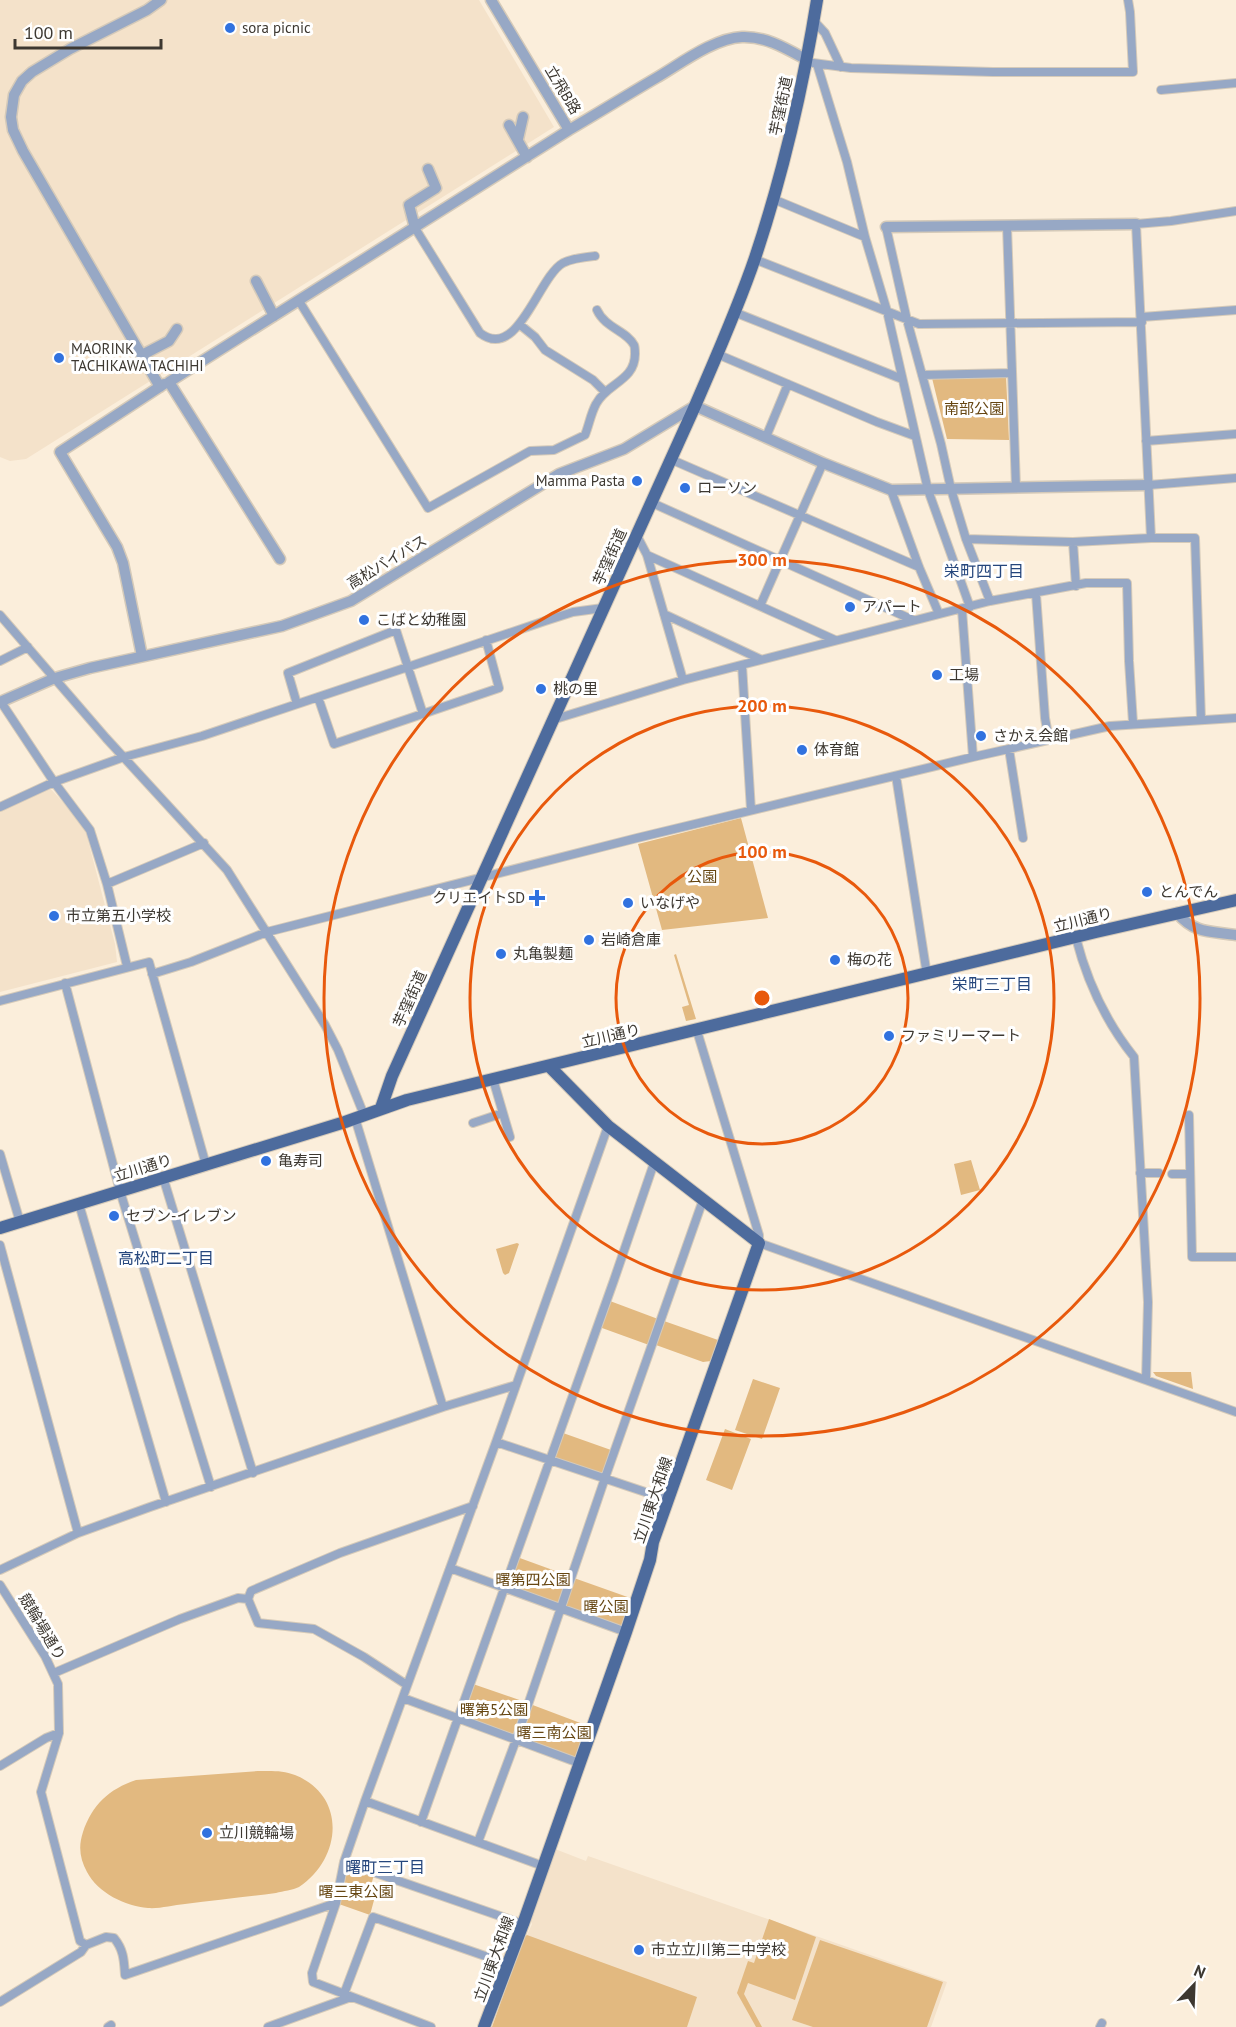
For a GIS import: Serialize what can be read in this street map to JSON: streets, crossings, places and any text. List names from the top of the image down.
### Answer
{
  "streets": {
    "main road": ["芋窪街道", "立川通り", "立川東大和線"],
    "street": ["立飛B路", "高松バイパス", "競輪場通り"]
  },
  "crossings": [
    ["立飛B路", "芋窪街道"],
    ["芋窪街道", "高松バイパス"],
    ["芋窪街道", "立川通り"]
  ],
  "districts": [
    "栄町四丁目",
    "栄町三丁目",
    "高松町二丁目",
    "曙町三丁目"
  ],
  "parks": [
    "南部公園",
    "公園",
    "曙第四公園",
    "曙公園",
    "曙第5公園",
    "曙三南公園",
    "曙三東公園"
  ],
  "places": {
    "other": [
      "sora picnic",
      "MAORINK TACHIKAWA TACHIHI",
      "Mamma Pasta",
      "ローソン",
      "アパート",
      "こばと幼稚園",
      "工場",
      "桃の里",
      "さかえ会館",
      "体育館",
      "とんでん",
      "いなげや",
      "市立第五小学校",
      "岩崎倉庫",
      "丸亀製麺",
      "梅の花",
      "ファミリーマート",
      "亀寿司",
      "セブン-イレブン",
      "立川競輪場",
      "市立立川第二中学校"
    ],
    "health": ["クリエイトSD"]
  },
  "scale_bar": "100 m",
  "north": "top right",
  "rings": ["300 m", "200 m", "100 m"]
}
